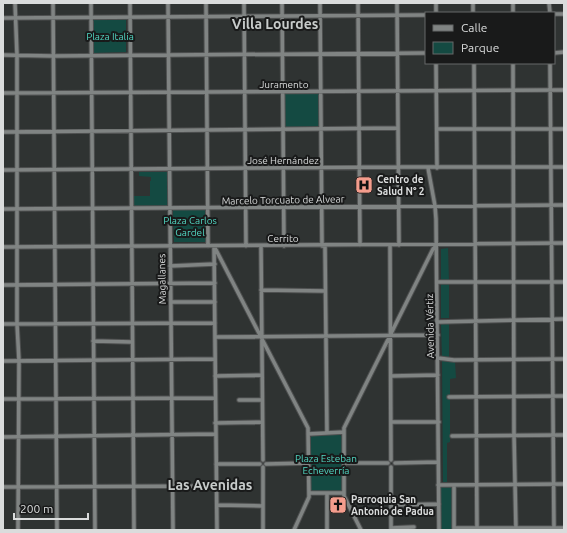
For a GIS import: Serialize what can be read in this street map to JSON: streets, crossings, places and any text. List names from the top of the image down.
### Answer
{
  "streets": {
    "street": [
      "Juramento",
      "José Hernández",
      "Marcelo Torcuato de Alvear",
      "Cerrito",
      "Magallanes",
      "Avenida Vértiz"
    ]
  },
  "crossings": [
    ["Juramento", "Magallanes"],
    ["José Hernández", "Magallanes"],
    ["José Hernández", "Avenida Vértiz"],
    ["Marcelo Torcuato de Alvear", "Magallanes"],
    ["Marcelo Torcuato de Alvear", "Avenida Vértiz"],
    ["Cerrito", "Magallanes"],
    ["Cerrito", "Avenida Vértiz"]
  ],
  "districts": ["Villa Lourdes", "Las Avenidas"],
  "parks": ["Plaza Italia", "Plaza Carlos Gardel", "Plaza Esteban Echeverría"],
  "places": {
    "hospital": ["Centro de Salud N° 2"],
    "church": ["Parroquia San Antonio de Padua"]
  },
  "legend": ["Calle", "Parque"],
  "scale_bar": "200 m"
}
